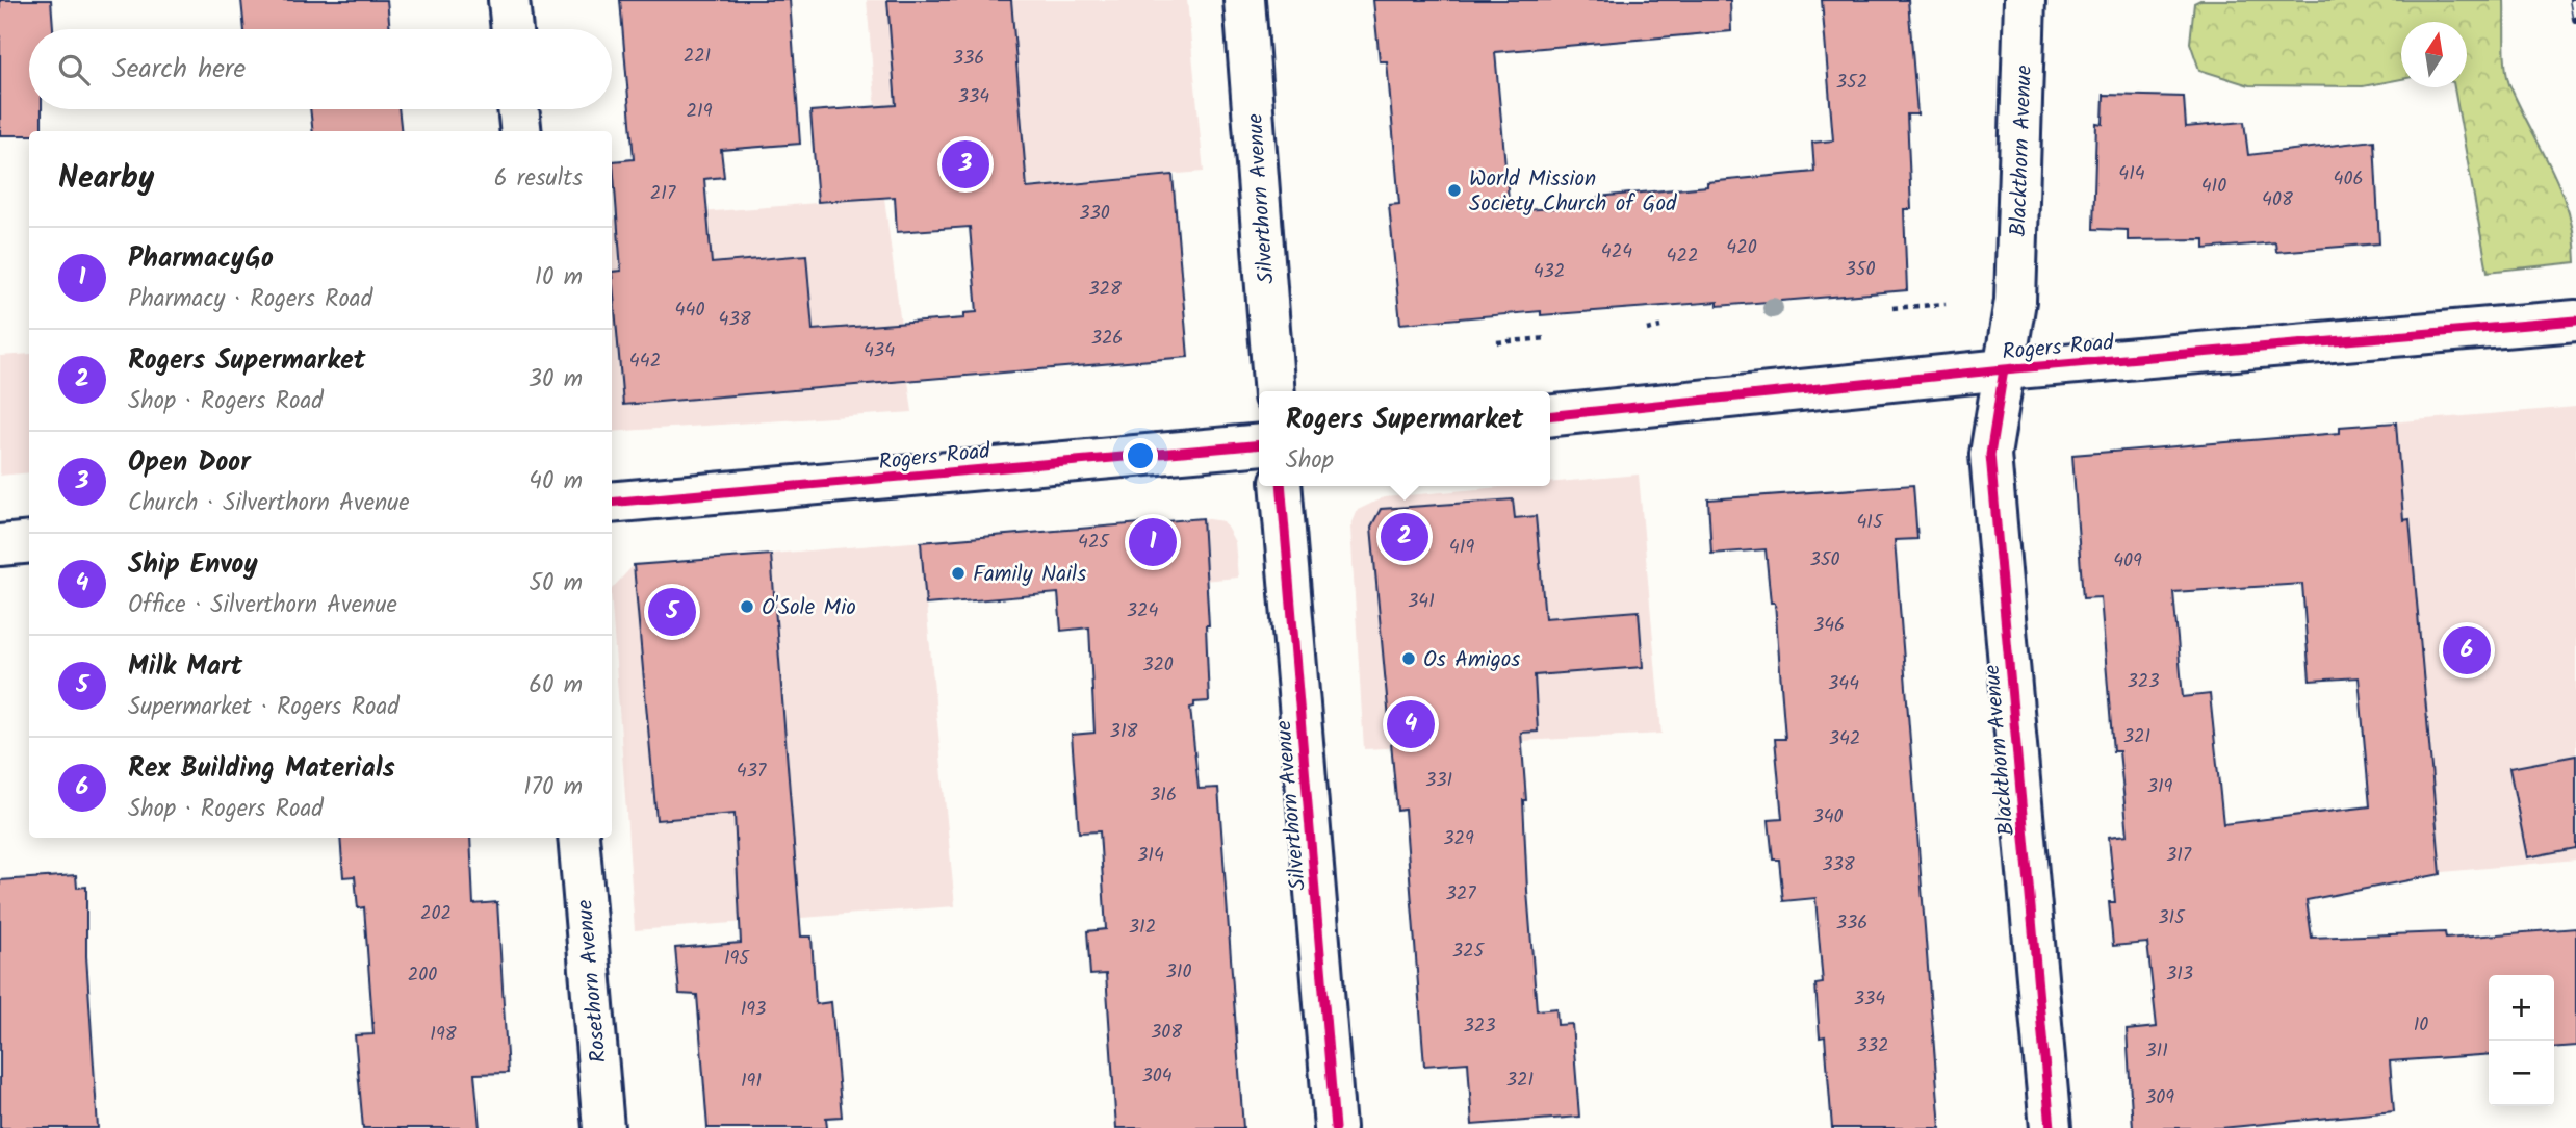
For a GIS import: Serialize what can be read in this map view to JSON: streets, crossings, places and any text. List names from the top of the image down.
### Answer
{
  "streets": {
    "street": [
      "Blackthorn Avenue",
      "Silverthorn Avenue",
      "Rogers Road",
      "Rosethorn Avenue"
    ]
  },
  "crossings": [
    ["Blackthorn Avenue", "Rogers Road"]
  ],
  "places": [
    "World Mission Society Church of God",
    "Family Nails",
    "O'Sole Mio",
    "Os Amigos"
  ],
  "house_numbers": [
    "221",
    "336",
    "352",
    "334",
    "219",
    "414",
    "406",
    "410",
    "217",
    "408",
    "330",
    "420",
    "424",
    "422",
    "350",
    "432",
    "328",
    "440",
    "438",
    "326",
    "434",
    "442",
    "415",
    "425",
    "419",
    "350",
    "409",
    "341",
    "324",
    "346",
    "320",
    "323",
    "344",
    "318",
    "321",
    "342",
    "437",
    "331",
    "319",
    "316",
    "340",
    "329",
    "314",
    "317",
    "338",
    "327",
    "202",
    "315",
    "336",
    "312",
    "325",
    "195",
    "310",
    "313",
    "200",
    "334",
    "193",
    "10",
    "323",
    "308",
    "198",
    "332",
    "311",
    "304",
    "321",
    "191",
    "309"
  ],
  "north": "top",
  "page": {
    "search": "Search here",
    "heading": ["Nearby", "6 results"],
    "pins": [
      "3",
      "2",
      "1",
      "5",
      "6",
      "4"
    ],
    "list": [
      {
        "mark": "1",
        "name": "PharmacyGo",
        "note": "Pharmacy · Rogers Road",
        "value": "10 m"
      },
      {
        "mark": "2",
        "name": "Rogers Supermarket",
        "note": "Shop · Rogers Road",
        "value": "30 m"
      },
      {
        "mark": "3",
        "name": "Open Door",
        "note": "Church · Silverthorn Avenue",
        "value": "40 m"
      },
      {
        "mark": "4",
        "name": "Ship Envoy",
        "note": "Office · Silverthorn Avenue",
        "value": "50 m"
      },
      {
        "mark": "5",
        "name": "Milk Mart",
        "note": "Supermarket · Rogers Road",
        "value": "60 m"
      },
      {
        "mark": "6",
        "name": "Rex Building Materials",
        "note": "Shop · Rogers Road",
        "value": "170 m"
      }
    ],
    "popup": ["Rogers Supermarket", "Shop"],
    "map_buttons": ["+", "−"]
  }
}
